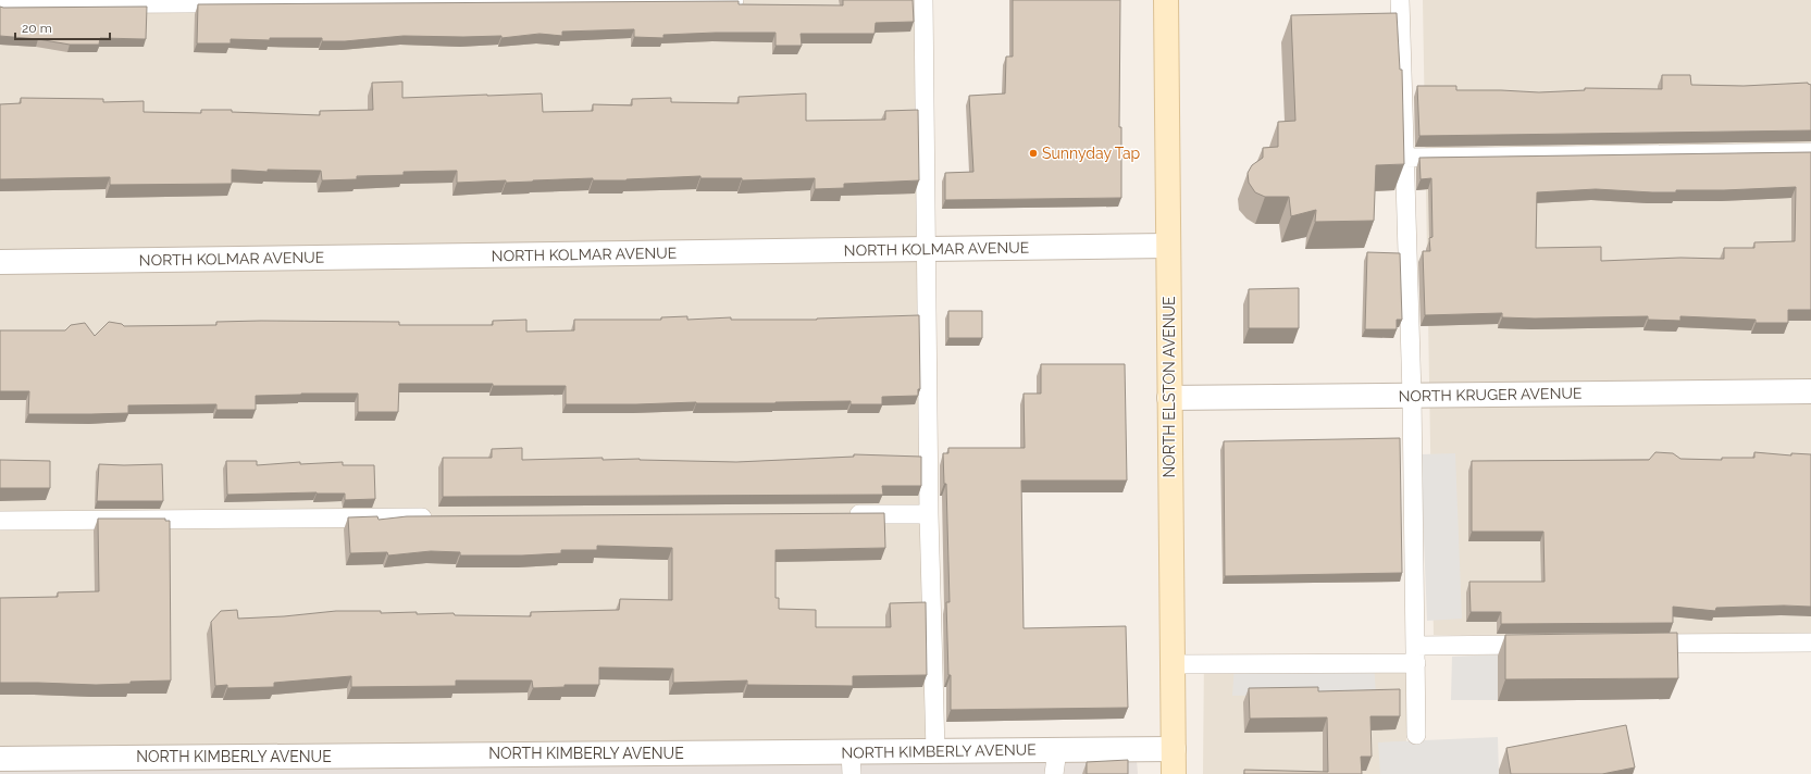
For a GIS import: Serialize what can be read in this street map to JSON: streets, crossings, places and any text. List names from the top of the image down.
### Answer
{
  "streets": {
    "main road": ["NORTH ELSTON AVENUE"],
    "street": ["NORTH KOLMAR AVENUE", "NORTH KRUGER AVENUE", "NORTH KIMBERLY AVENUE"]
  },
  "crossings": [
    ["NORTH KOLMAR AVENUE", "NORTH ELSTON AVENUE"],
    ["NORTH ELSTON AVENUE", "NORTH KRUGER AVENUE"],
    ["NORTH ELSTON AVENUE", "NORTH KIMBERLY AVENUE"]
  ],
  "places": ["Sunnyday Tap"],
  "scale_bar": "20 m"
}
